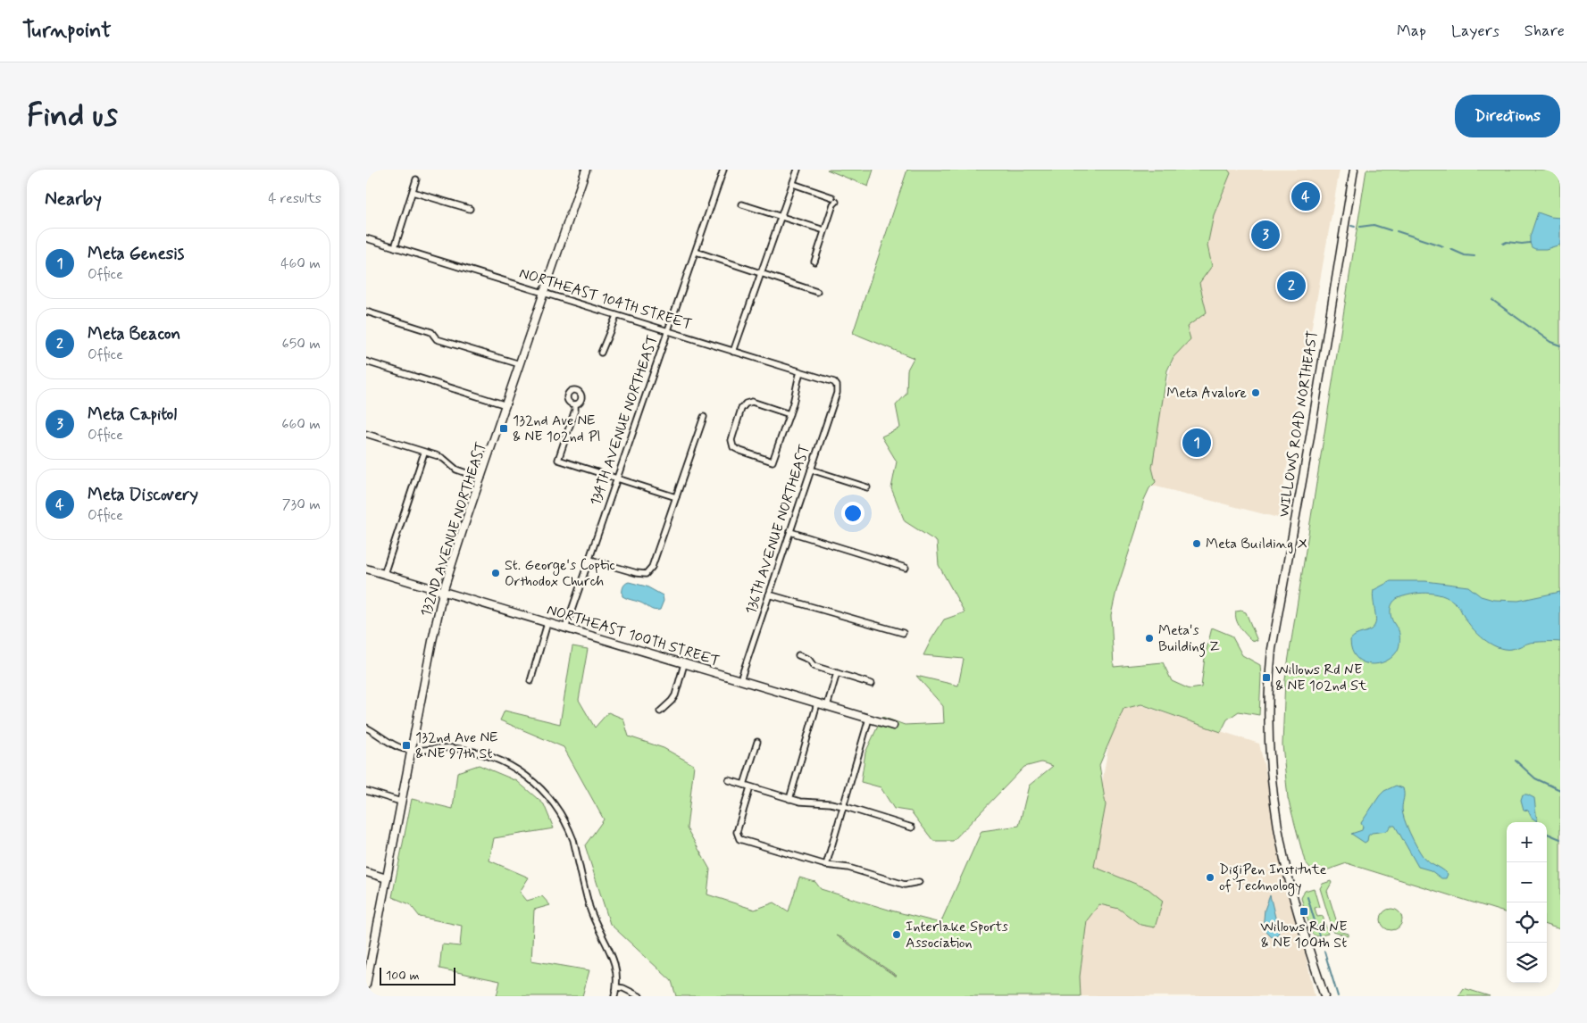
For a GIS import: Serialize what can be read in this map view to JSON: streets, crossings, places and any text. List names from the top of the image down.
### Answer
{
  "streets": {
    "street": [
      "NORTHEAST 104TH STREET",
      "134TH AVENUE NORTHEAST",
      "WILLOWS ROAD NORTHEAST",
      "132ND AVENUE NORTHEAST",
      "136TH AVENUE NORTHEAST",
      "NORTHEAST 100TH STREET"
    ]
  },
  "crossings": [
    ["NORTHEAST 104TH STREET", "134TH AVENUE NORTHEAST"],
    ["NORTHEAST 104TH STREET", "132ND AVENUE NORTHEAST"],
    ["NORTHEAST 104TH STREET", "136TH AVENUE NORTHEAST"],
    ["134TH AVENUE NORTHEAST", "NORTHEAST 100TH STREET"],
    ["132ND AVENUE NORTHEAST", "NORTHEAST 100TH STREET"],
    ["136TH AVENUE NORTHEAST", "NORTHEAST 100TH STREET"]
  ],
  "places": {
    "other": [
      "Meta Avalore",
      "Meta Building X",
      "St. George's Coptic Orthodox Church",
      "Meta's Building Z",
      "DigiPen Institute of Technology",
      "Interlake Sports Association"
    ],
    "transit": [
      "132nd Ave NE & NE 102nd Pl",
      "Willows Rd NE & NE 102nd St",
      "132nd Ave NE & NE 97th St",
      "Willows Rd NE & NE 100th St"
    ]
  },
  "scale_bar": "100 m",
  "page": {
    "header": "Turnpoint",
    "nav": ["Map", "Layers", "Share"],
    "buttons": "Directions",
    "title": "Find us",
    "heading": ["Nearby", "4 results"],
    "pins": [
      "4",
      "3",
      "2",
      "1"
    ],
    "list": [
      {
        "mark": "1",
        "name": "Meta Genesis",
        "note": "Office",
        "value": "460 m"
      },
      {
        "mark": "2",
        "name": "Meta Beacon",
        "note": "Office",
        "value": "650 m"
      },
      {
        "mark": "3",
        "name": "Meta Capitol",
        "note": "Office",
        "value": "660 m"
      },
      {
        "mark": "4",
        "name": "Meta Discovery",
        "note": "Office",
        "value": "730 m"
      }
    ],
    "map_buttons": ["+", "−"],
    "scale": "100 m"
  }
}
